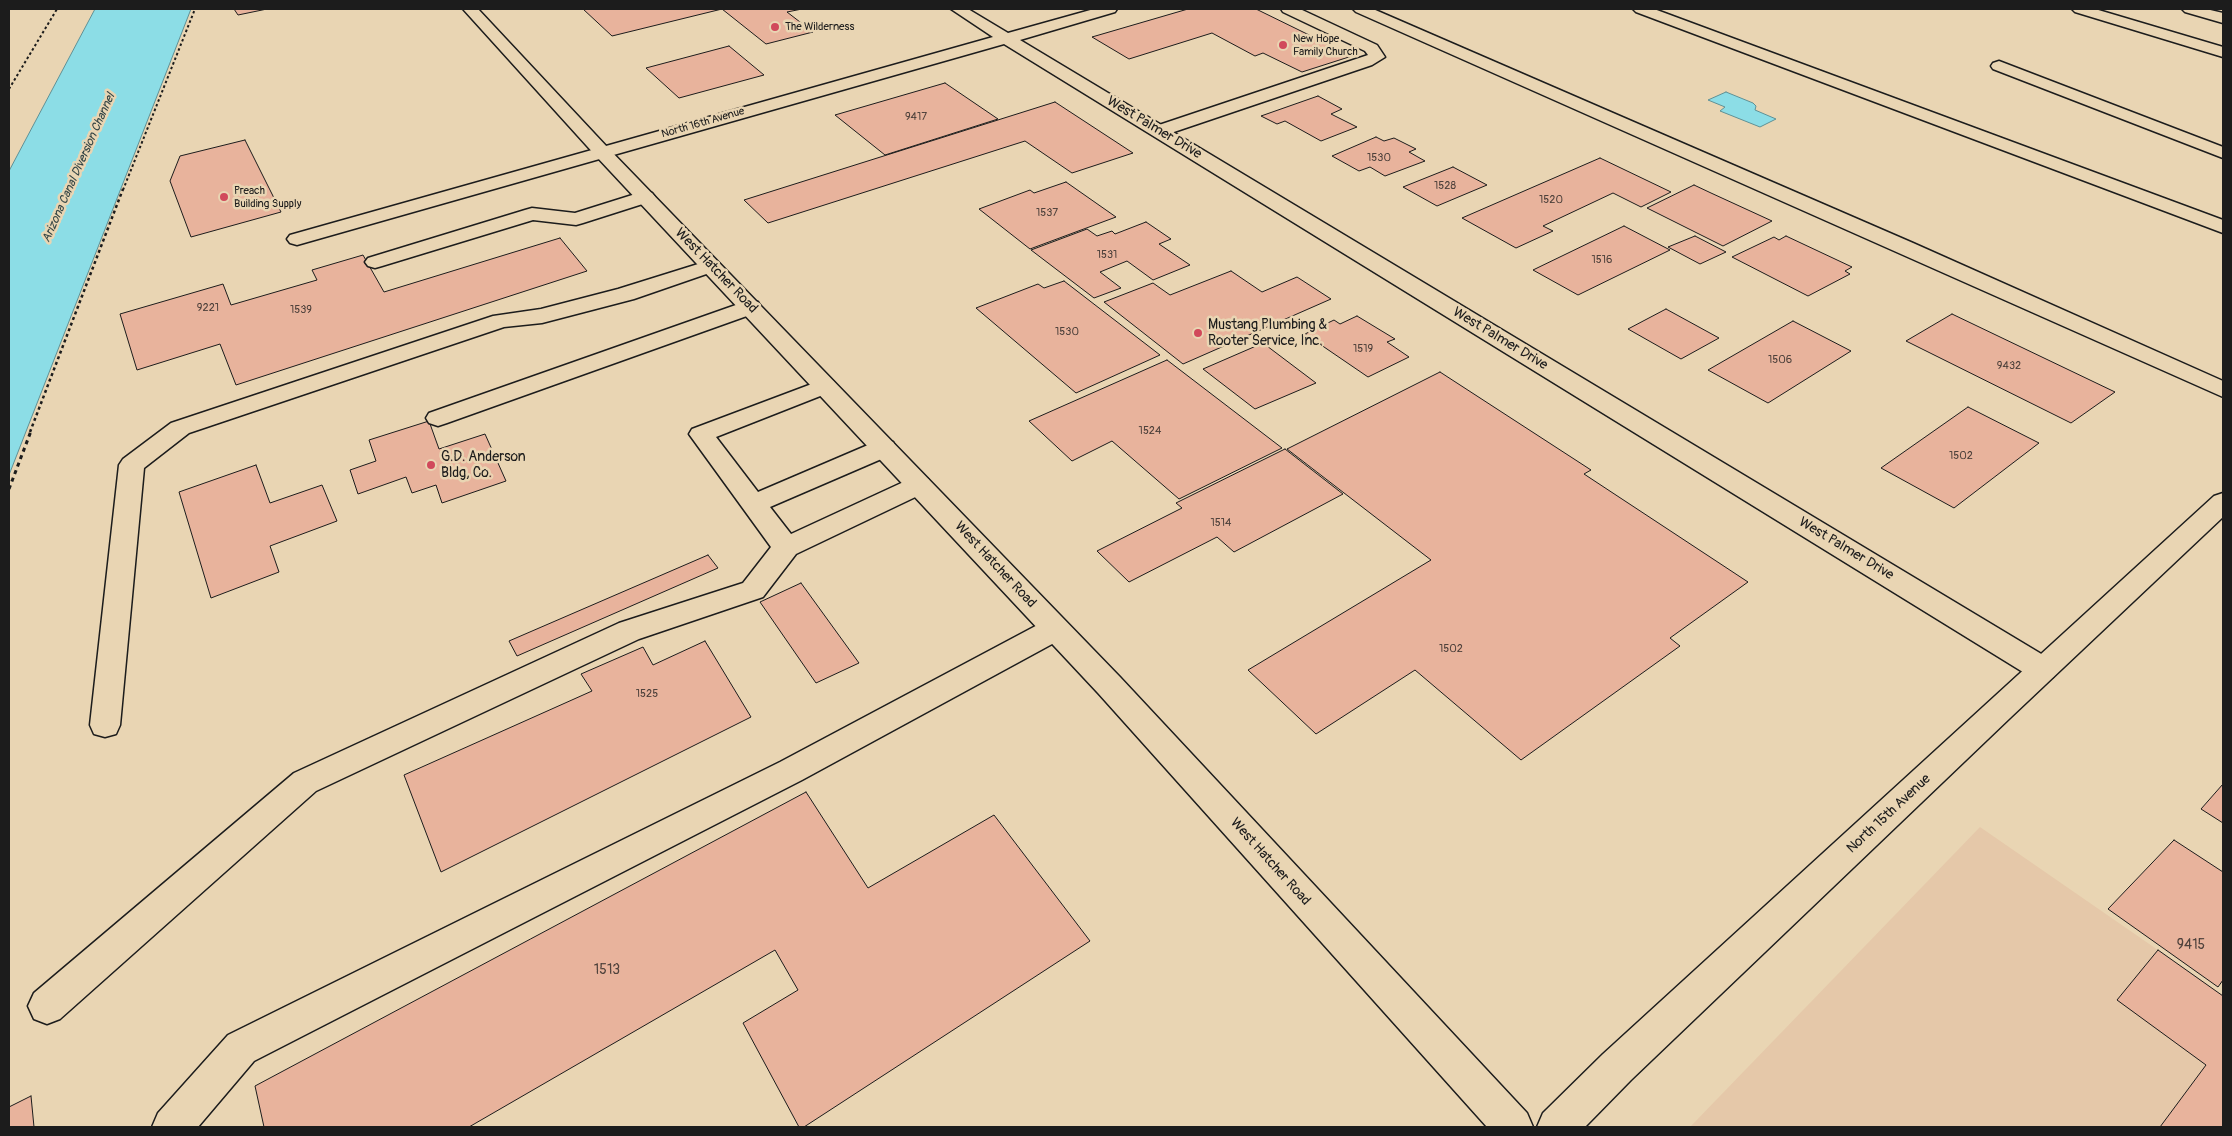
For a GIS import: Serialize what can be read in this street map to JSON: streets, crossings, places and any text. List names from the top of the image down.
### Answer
{
  "streets": {
    "street": [
      "North 16th Avenue",
      "West Palmer Drive",
      "West Hatcher Road",
      "North 15th Avenue"
    ]
  },
  "crossings": [
    ["North 16th Avenue", "West Palmer Drive"],
    ["North 16th Avenue", "West Hatcher Road"],
    ["West Palmer Drive", "North 15th Avenue"]
  ],
  "water": ["Arizona Canal Diversion Channel"],
  "places": [
    "The Wilderness",
    "New Hope Family Church",
    "Preach Building Supply",
    "Mustang Plumbing & Rooter Service, Inc.",
    "G.D. Anderson Bldg, Co."
  ],
  "house_numbers": [
    "9417",
    "1530",
    "1528",
    "1520",
    "1537",
    "1531",
    "1516",
    "9221",
    "1539",
    "1530",
    "1519",
    "1506",
    "9432",
    "1524",
    "1502",
    "1514",
    "1502",
    "1525",
    "9415",
    "1513"
  ]
}
